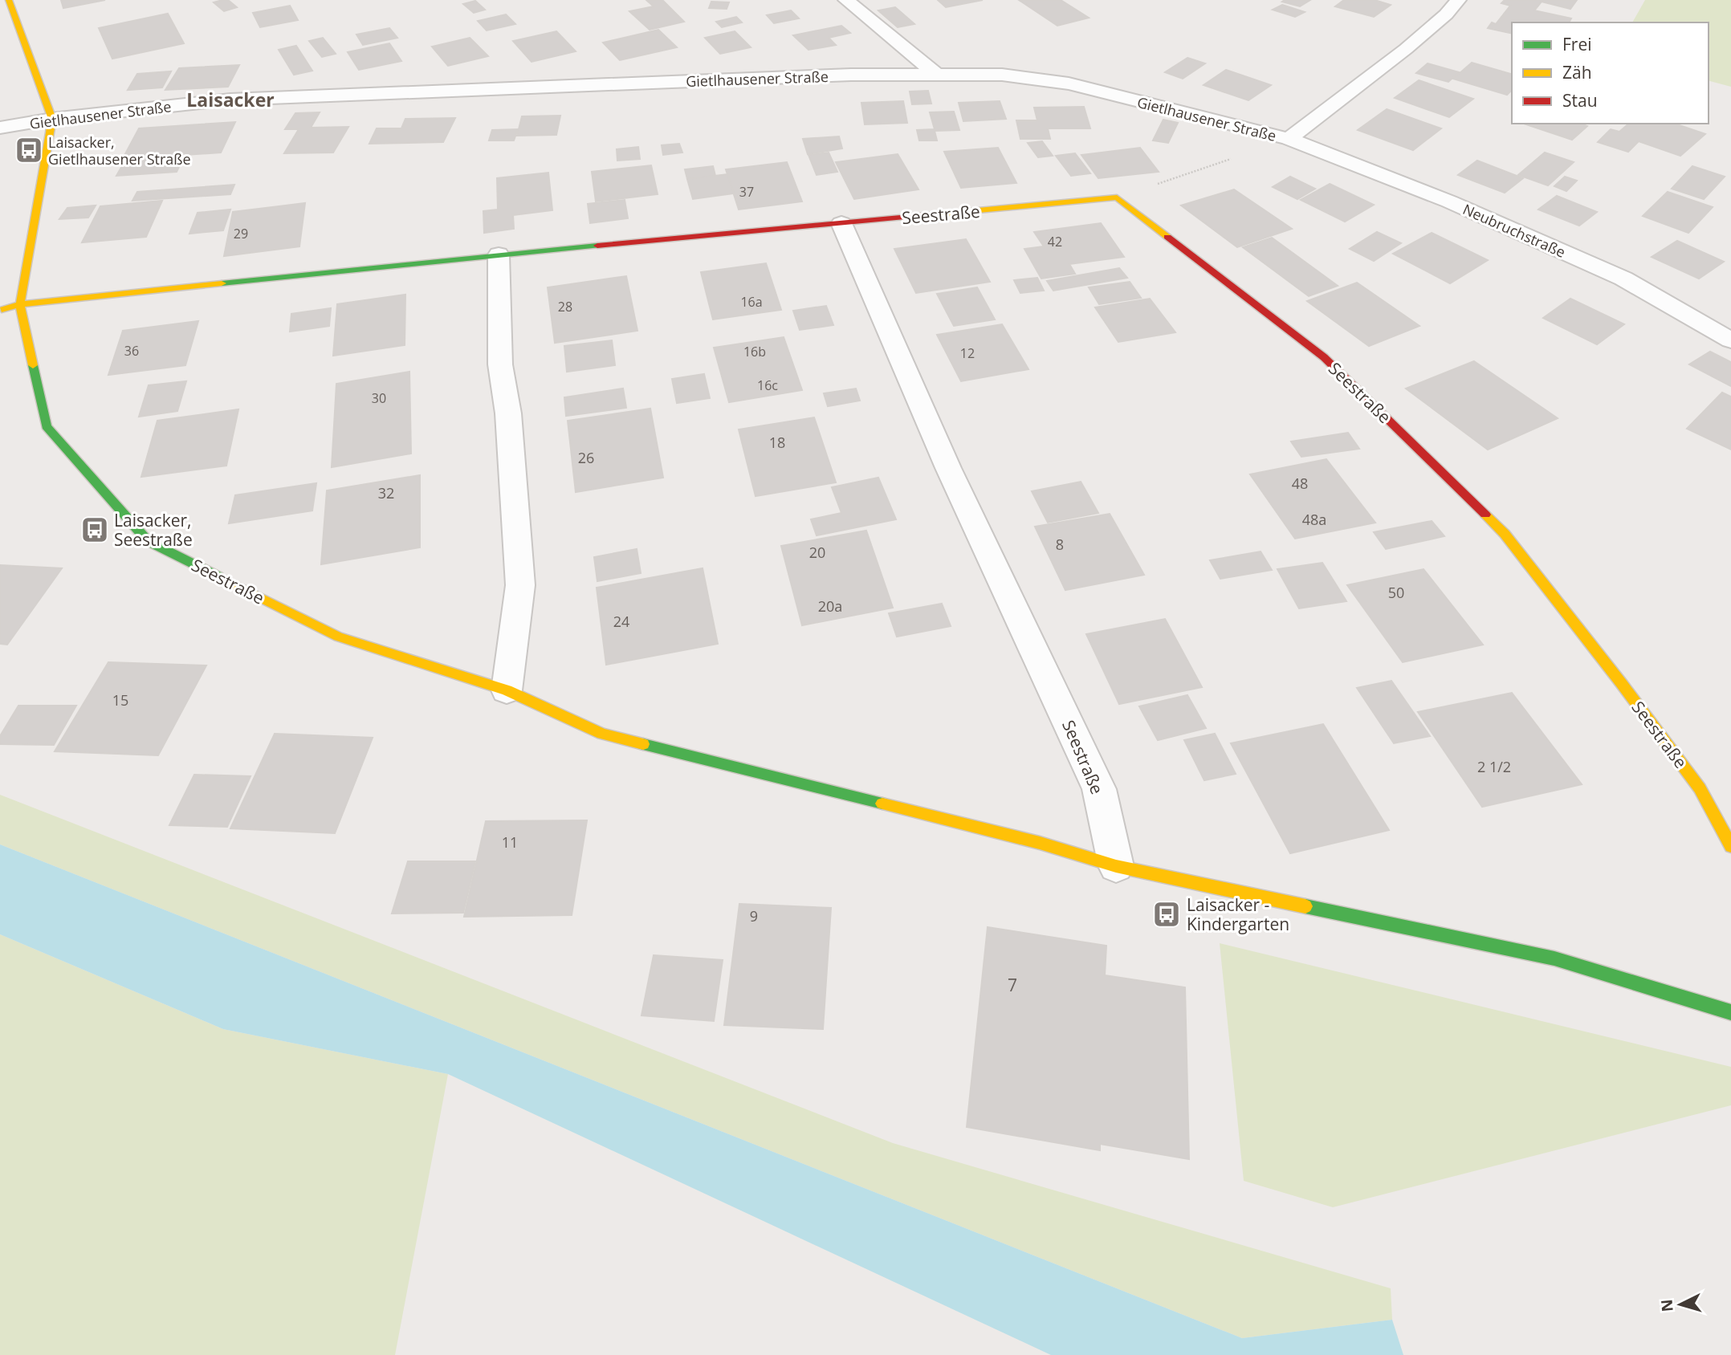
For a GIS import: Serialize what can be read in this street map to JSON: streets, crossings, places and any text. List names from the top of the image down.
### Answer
{
  "streets": {
    "street": ["Gietlhausener Straße", "Seestraße", "Neubruchstraße"]
  },
  "crossings": [
    ["Gietlhausener Straße", "Seestraße"],
    ["Gietlhausener Straße", "Neubruchstraße"]
  ],
  "districts": ["Laisacker"],
  "places": {
    "bus stop": ["Laisacker, Gietlhausener Straße", "Laisacker, Seestraße", "Laisacker - Kindergarten"]
  },
  "house_numbers": [
    "37",
    "29",
    "42",
    "16a",
    "28",
    "36",
    "16b",
    "12",
    "16c",
    "30",
    "18",
    "26",
    "48",
    "32",
    "48a",
    "8",
    "20",
    "50",
    "20a",
    "24",
    "15",
    "2 1/2",
    "11",
    "9",
    "7"
  ],
  "legend": ["Frei", "Zäh", "Stau"],
  "north": "left"
}
